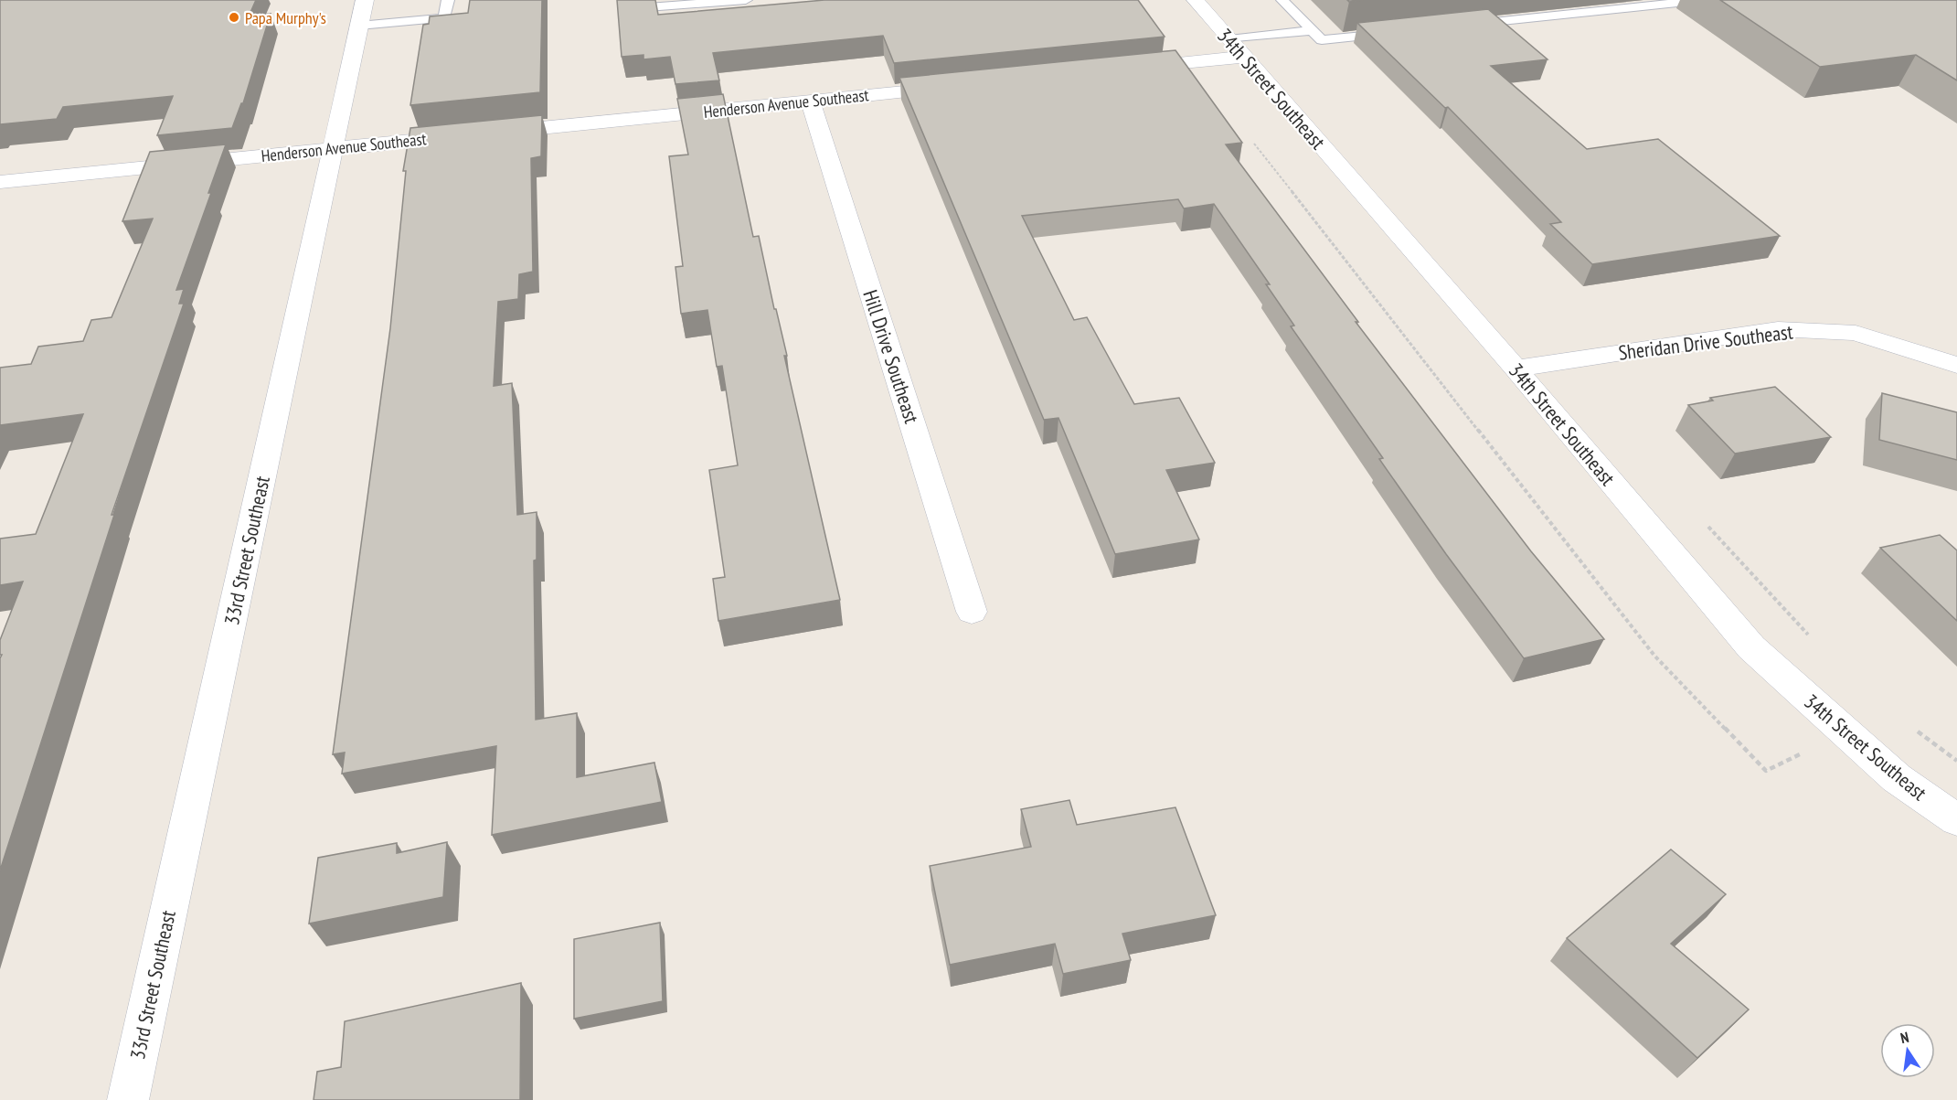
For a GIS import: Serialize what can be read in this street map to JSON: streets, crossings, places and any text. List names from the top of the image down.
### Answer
{
  "streets": {
    "street": [
      "34th Street Southeast",
      "Henderson Avenue Southeast",
      "Sheridan Drive Southeast",
      "Hill Drive Southeast",
      "33rd Street Southeast"
    ]
  },
  "crossings": [
    ["34th Street Southeast", "Sheridan Drive Southeast"],
    ["Henderson Avenue Southeast", "Hill Drive Southeast"],
    ["Henderson Avenue Southeast", "33rd Street Southeast"]
  ],
  "places": ["Papa Murphy's"],
  "north": "top"
}
